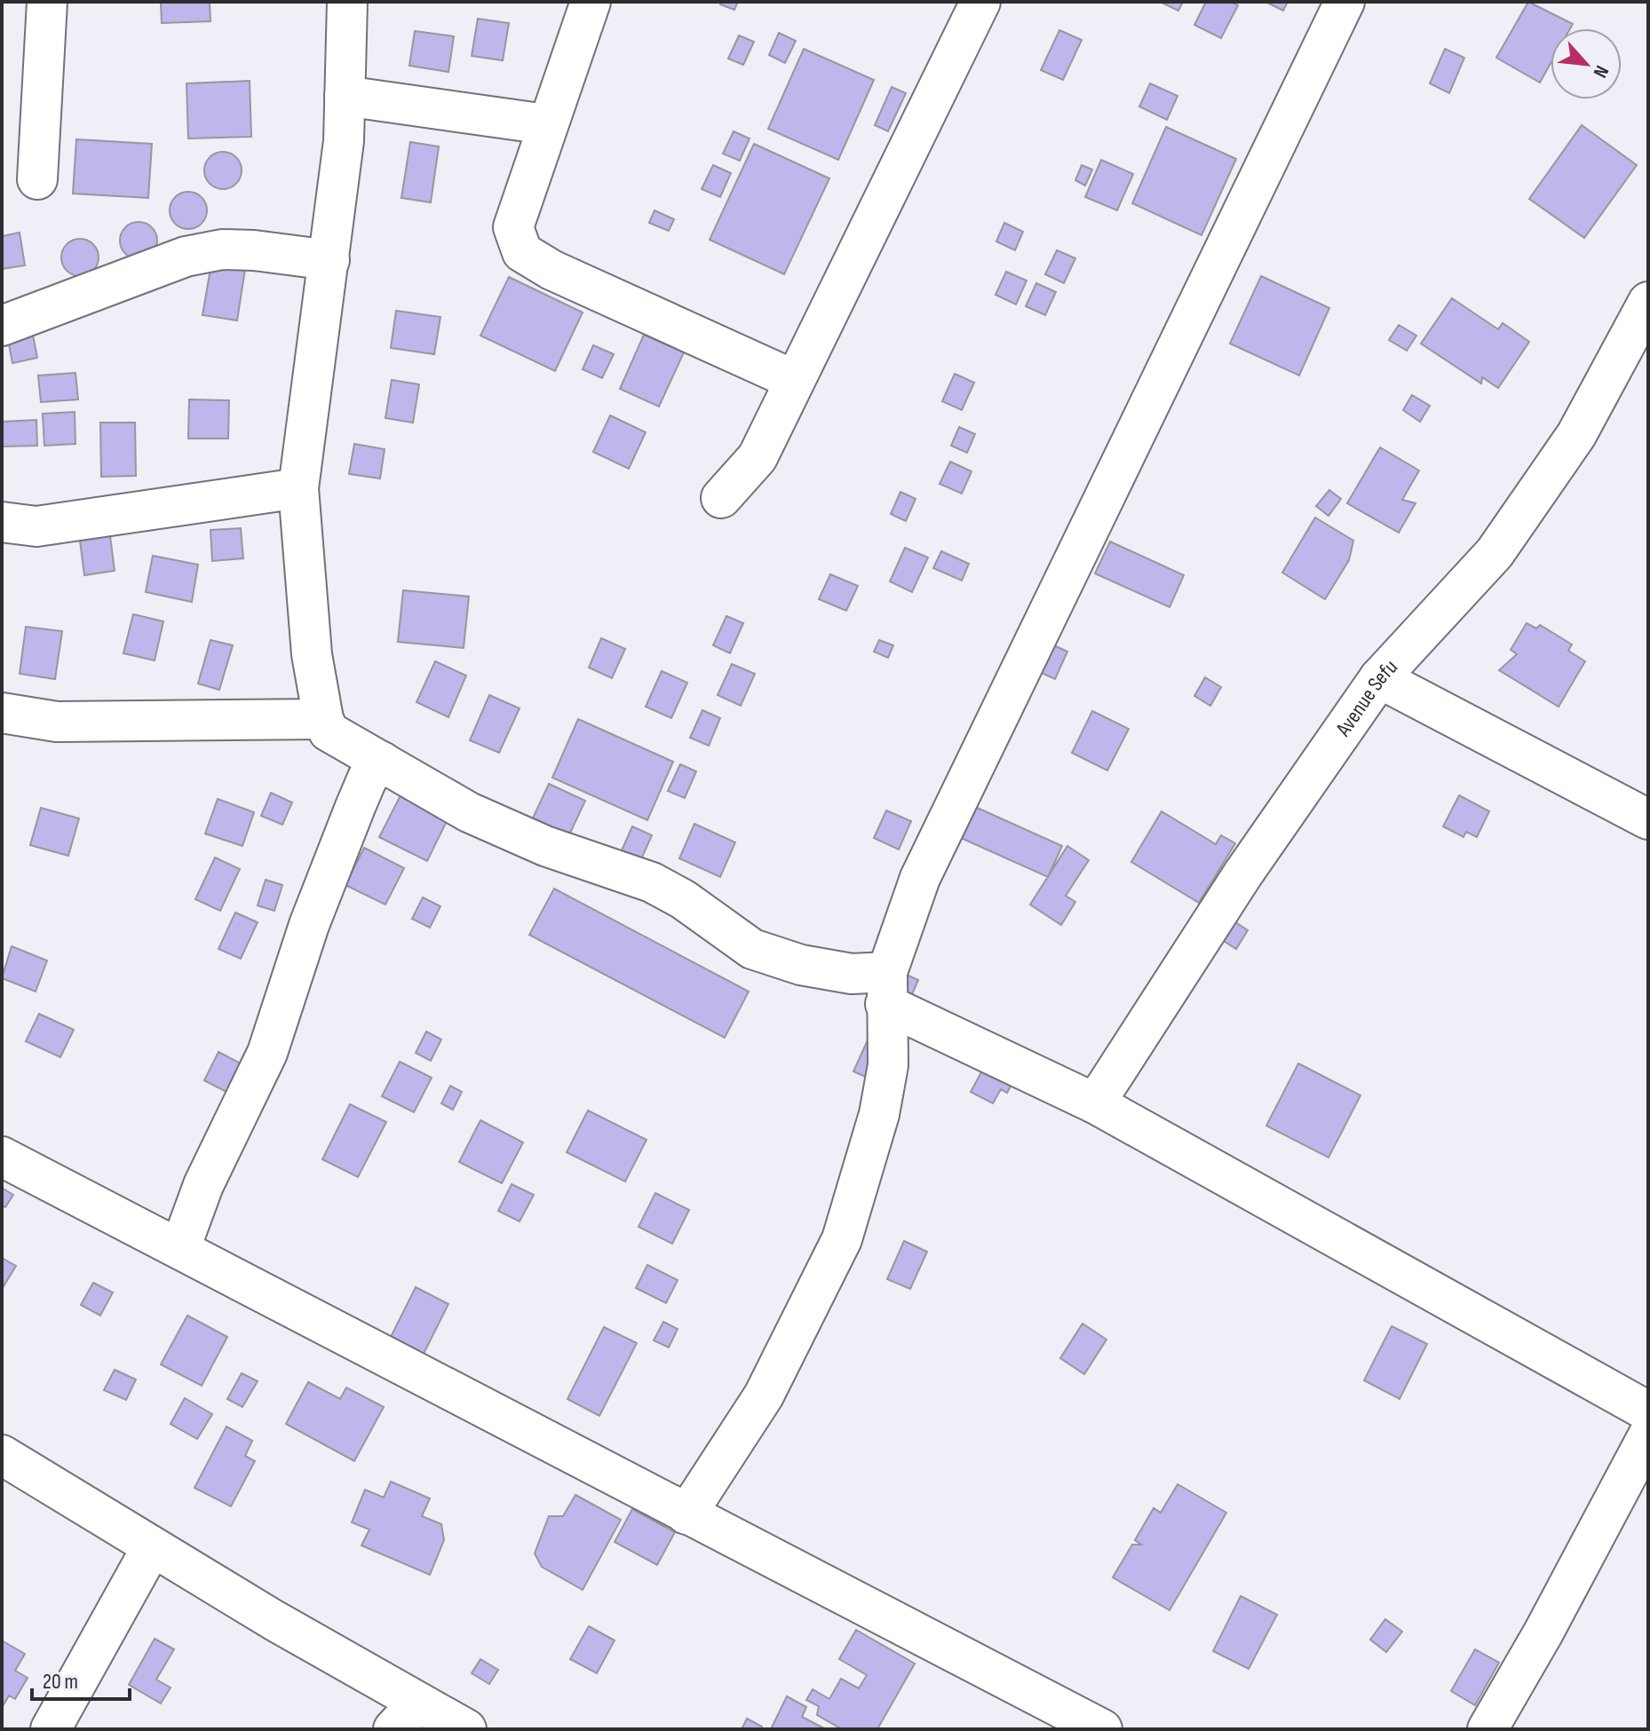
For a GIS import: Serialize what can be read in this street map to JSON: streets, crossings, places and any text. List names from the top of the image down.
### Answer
{
  "streets": {
    "street": ["Avenue Sefu"]
  },
  "scale_bar": "20 m",
  "north": "bottom right"
}
